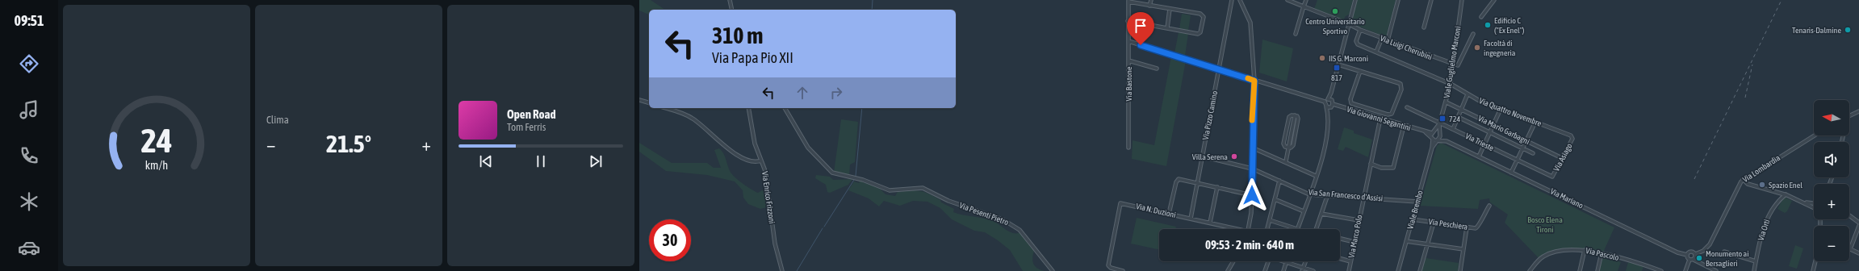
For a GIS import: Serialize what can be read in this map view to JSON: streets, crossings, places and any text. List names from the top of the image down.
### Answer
{
  "streets": {
    "street": [
      "Via Luigi Cherubini",
      "Viale Guglielmo Marconi",
      "Via Bastone",
      "Via Quattro Novembre",
      "Via Pizzo Camino",
      "Via Giovanni Segantini",
      "Via Mario Garbagni",
      "Via Trieste",
      "Via Asiago",
      "Via Lombardia",
      "Via San Francesco d'Assisi",
      "Via Enrico Frizzoni",
      "Via Mariano",
      "Viale Brembo",
      "Via N. Duzioni",
      "Via Pesenti Pietro",
      "Via Peschiera",
      "Via Orti",
      "Via Marco Polo",
      "Via Pascolo"
    ]
  },
  "crossings": [
    ["Via Luigi Cherubini", "Viale Guglielmo Marconi"],
    ["Via Luigi Cherubini", "Via Quattro Novembre"],
    ["Viale Guglielmo Marconi", "Via Quattro Novembre"],
    ["Viale Guglielmo Marconi", "Via Giovanni Segantini"],
    ["Viale Guglielmo Marconi", "Via Mario Garbagni"],
    ["Viale Guglielmo Marconi", "Via Trieste"],
    ["Viale Guglielmo Marconi", "Via Mariano"],
    ["Viale Guglielmo Marconi", "Viale Brembo"],
    ["Via Quattro Novembre", "Via Asiago"],
    ["Via Pizzo Camino", "Via San Francesco d'Assisi"],
    ["Via Pizzo Camino", "Via N. Duzioni"],
    ["Via Giovanni Segantini", "Viale Brembo"],
    ["Via Giovanni Segantini", "Via Marco Polo"],
    ["Via Mario Garbagni", "Via Asiago"],
    ["Via Trieste", "Via Asiago"],
    ["Via Lombardia", "Via Mariano"],
    ["Via San Francesco d'Assisi", "Viale Brembo"],
    ["Via San Francesco d'Assisi", "Via Marco Polo"],
    ["Via Mariano", "Viale Brembo"],
    ["Viale Brembo", "Via Peschiera"]
  ],
  "parks": ["Bosco Elena Tironi"],
  "places": {
    "other": [
      "Centro Universitario Sportivo",
      "Edificio C (\"Ex Enel\")",
      "Tenaris-Dalmine",
      "Facoltà di ingegneria",
      "IIS G. Marconi",
      "Villa Serena",
      "Spazio Enel",
      "Monumento ai Bersaglieri"
    ],
    "transit": ["817", "724"]
  },
  "north": "left",
  "page": {
    "tabs": "09:51",
    "tile": "Clima",
    "turn": ["310 m", "Via Papa Pio XII"],
    "map_buttons": ["+", "−"],
    "song": ["Open Road", "Tom Ferris"],
    "heat": ["−", "21.5°", "+"],
    "limit": "30",
    "trip": "09:53 · 2 min · 640 m",
    "gauge": ["24", "km/h"]
  }
}
